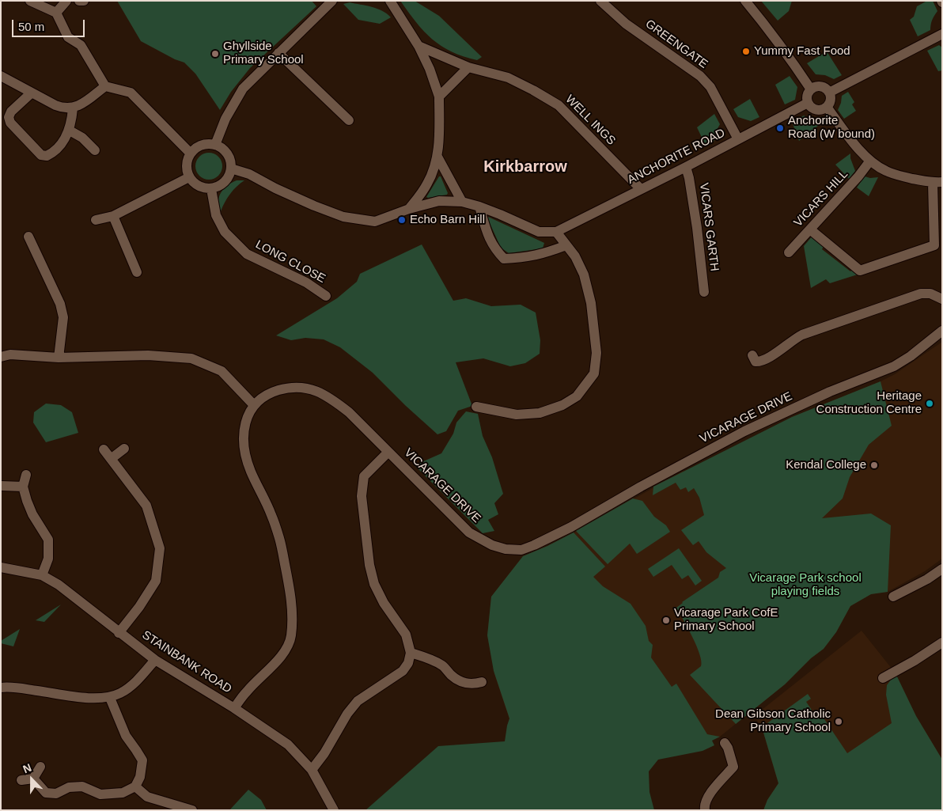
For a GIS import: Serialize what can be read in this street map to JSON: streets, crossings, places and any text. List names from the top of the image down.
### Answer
{
  "streets": {
    "street": [
      "GREENGATE",
      "WELL INGS",
      "ANCHORITE ROAD",
      "VICARS HILL",
      "VICARS GARTH",
      "LONG CLOSE",
      "VICARAGE DRIVE",
      "STAINBANK ROAD"
    ]
  },
  "crossings": [
    ["GREENGATE", "ANCHORITE ROAD"],
    ["WELL INGS", "ANCHORITE ROAD"],
    ["ANCHORITE ROAD", "VICARS GARTH"],
    ["VICARAGE DRIVE", "STAINBANK ROAD"]
  ],
  "districts": ["Kirkbarrow"],
  "parks": ["Vicarage Park school playing fields"],
  "places": [
    "Yummy Fast Food",
    "Ghyllside Primary School",
    "Anchorite Road (W bound)",
    "Echo Barn Hill",
    "Heritage Construction Centre",
    "Kendal College",
    "Vicarage Park CofE Primary School",
    "Dean Gibson Catholic Primary School"
  ],
  "scale_bar": "50 m",
  "north": "top"
}
